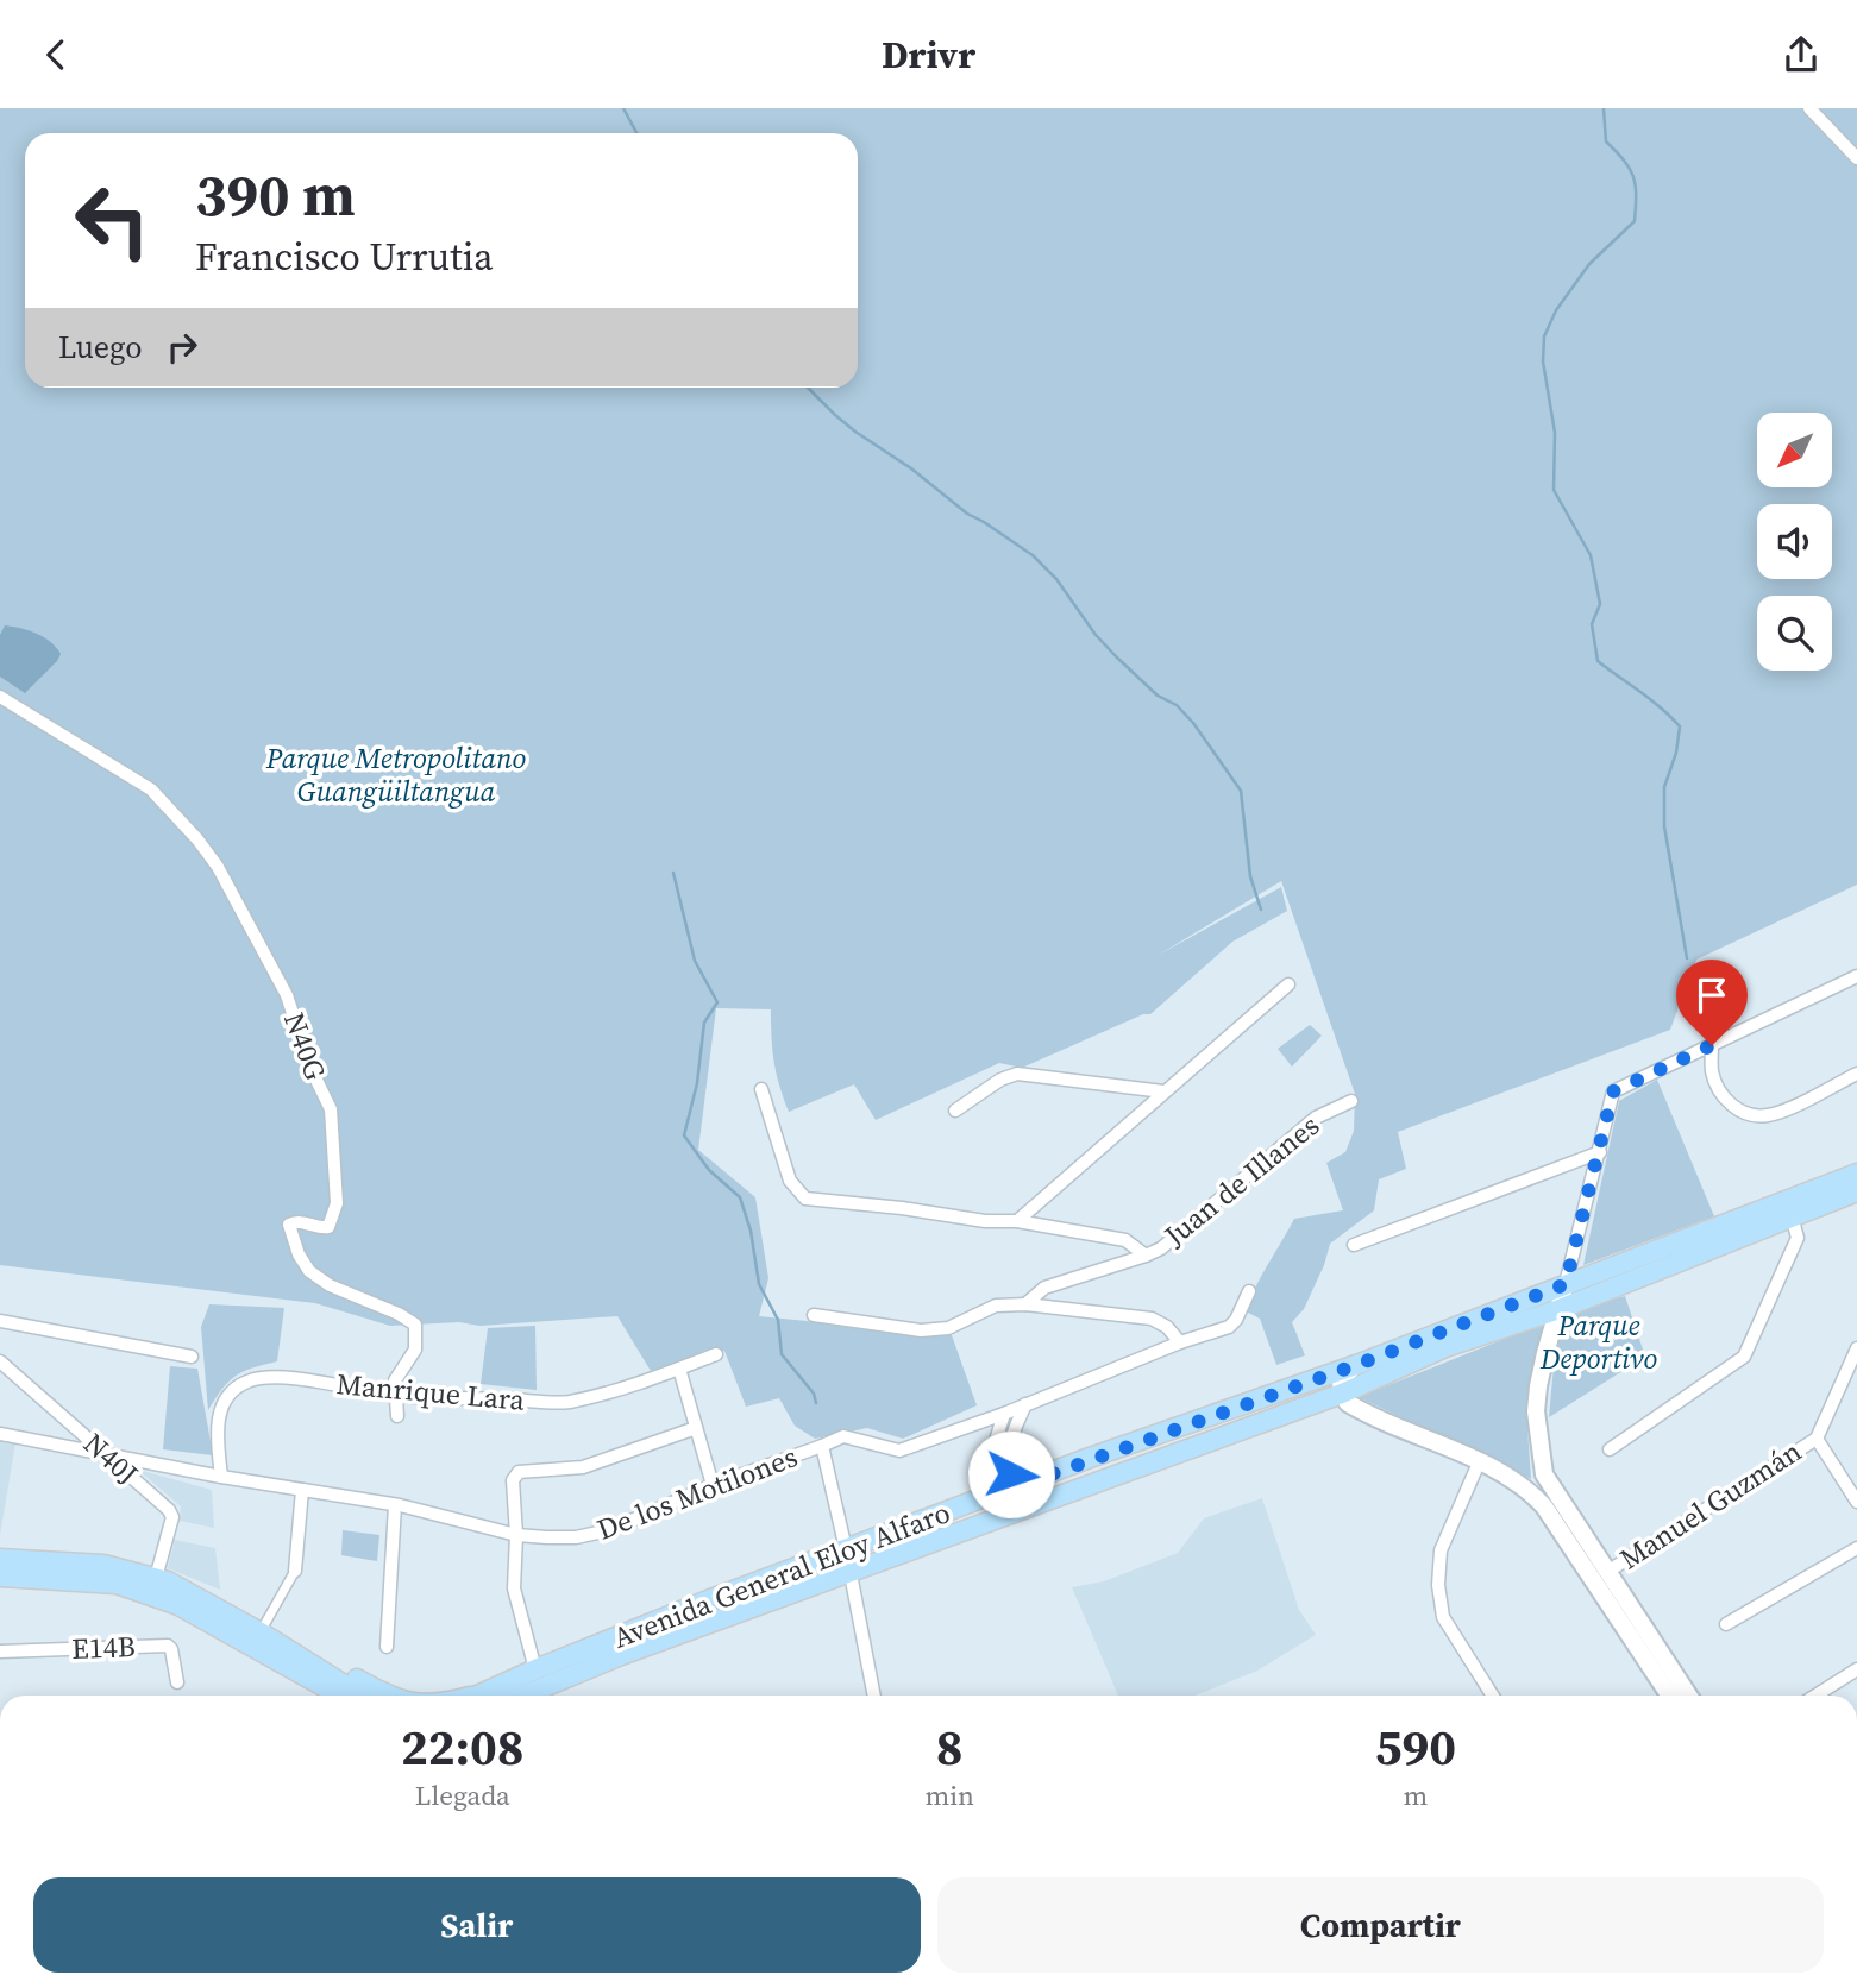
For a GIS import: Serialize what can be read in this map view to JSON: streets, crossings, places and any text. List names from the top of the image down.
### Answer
{
  "streets": {
    "main road": ["Avenida General Eloy Alfaro"],
    "street": [
      "N40G",
      "Juan de Illanes",
      "Manrique Lara",
      "N40J",
      "De los Motilones",
      "Manuel Guzmán",
      "E14B"
    ]
  },
  "crossings": [
    ["N40G", "Manrique Lara"],
    ["Manrique Lara", "De los Motilones"],
    ["N40J", "De los Motilones"]
  ],
  "parks": ["Parque Metropolitano Guangüiltangua", "Parque Deportivo"],
  "north": "bottom left",
  "page": {
    "header": "Drivr",
    "turn": ["390 m", "Francisco Urrutia"],
    "then": "Luego",
    "eta": [
      "22:08",
      "Llegada",
      "8",
      "min",
      "590",
      "m"
    ],
    "buttons": ["Salir", "Compartir"]
  }
}
